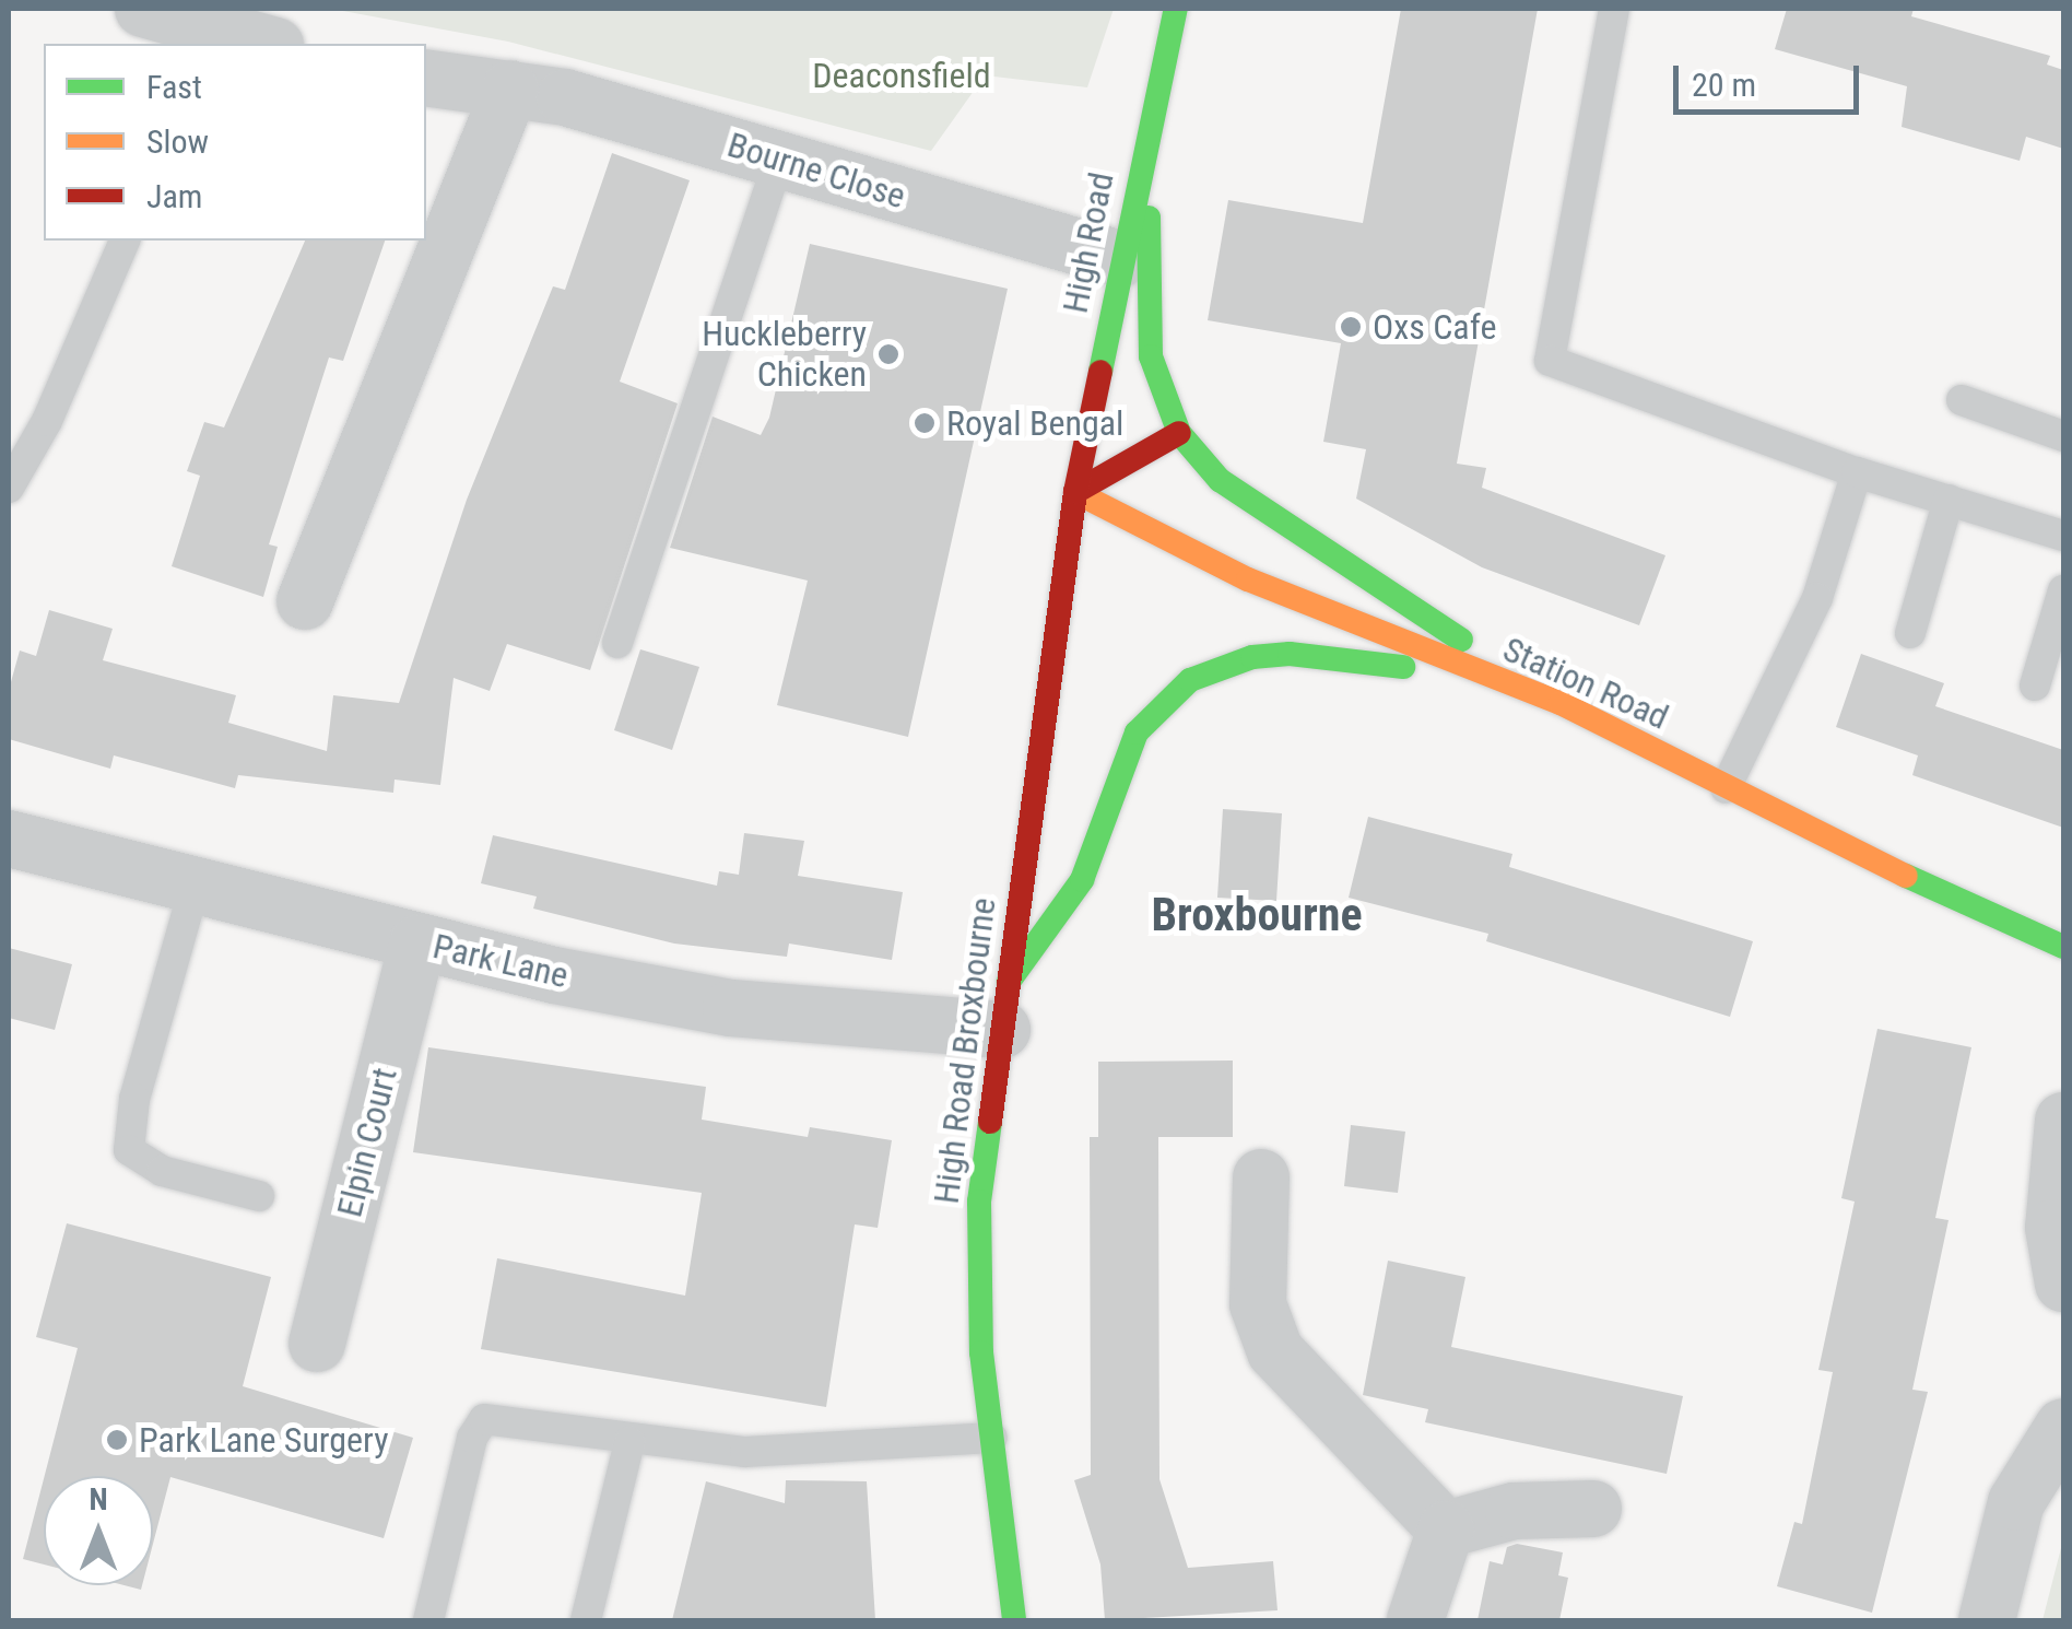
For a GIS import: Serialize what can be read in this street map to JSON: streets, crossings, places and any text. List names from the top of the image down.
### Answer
{
  "streets": {
    "main road": ["High Road", "Station Road", "High Road Broxbourne"],
    "street": ["Bourne Close", "Park Lane", "Elpin Court"]
  },
  "crossings": [
    ["Bourne Close", "High Road"],
    ["High Road", "Station Road"],
    ["High Road", "High Road Broxbourne"],
    ["Station Road", "High Road Broxbourne"],
    ["Park Lane", "High Road Broxbourne"],
    ["Park Lane", "Elpin Court"]
  ],
  "districts": ["Broxbourne"],
  "parks": ["Deaconsfield"],
  "places": [
    "Oxs Cafe",
    "Huckleberry Chicken",
    "Royal Bengal",
    "Park Lane Surgery"
  ],
  "legend": ["Fast", "Slow", "Jam"],
  "scale_bar": "20 m",
  "north": "top"
}
